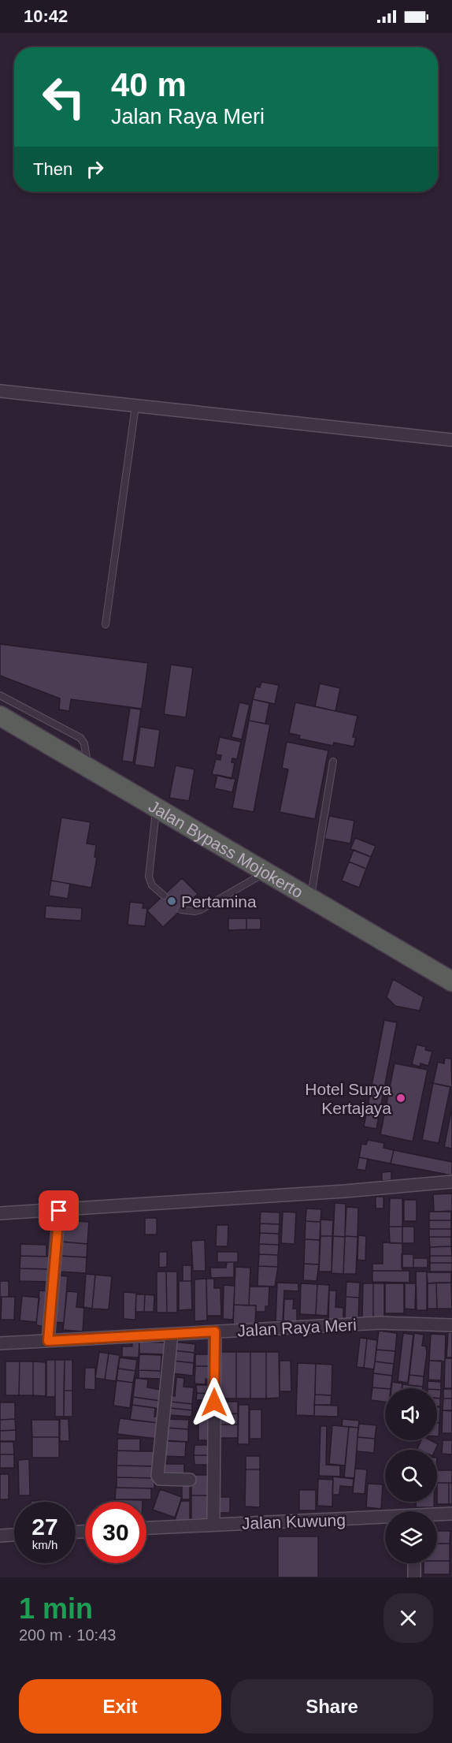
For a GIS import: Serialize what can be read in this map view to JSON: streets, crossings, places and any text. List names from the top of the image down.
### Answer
{
  "streets": {
    "highway": ["Jalan Bypass Mojokerto"],
    "street": ["Jalan Raya Meri", "Jalan Kuwung"]
  },
  "places": ["Pertamina", "Hotel Surya Kertajaya"],
  "page": {
    "status": "10:42",
    "turn": ["40 m", "Jalan Raya Meri"],
    "then": "Then",
    "speed": "27 km/h",
    "limit": "30",
    "heading": ["1 min", "200 m · 10:43"],
    "buttons": ["Exit", "Share"]
  }
}
